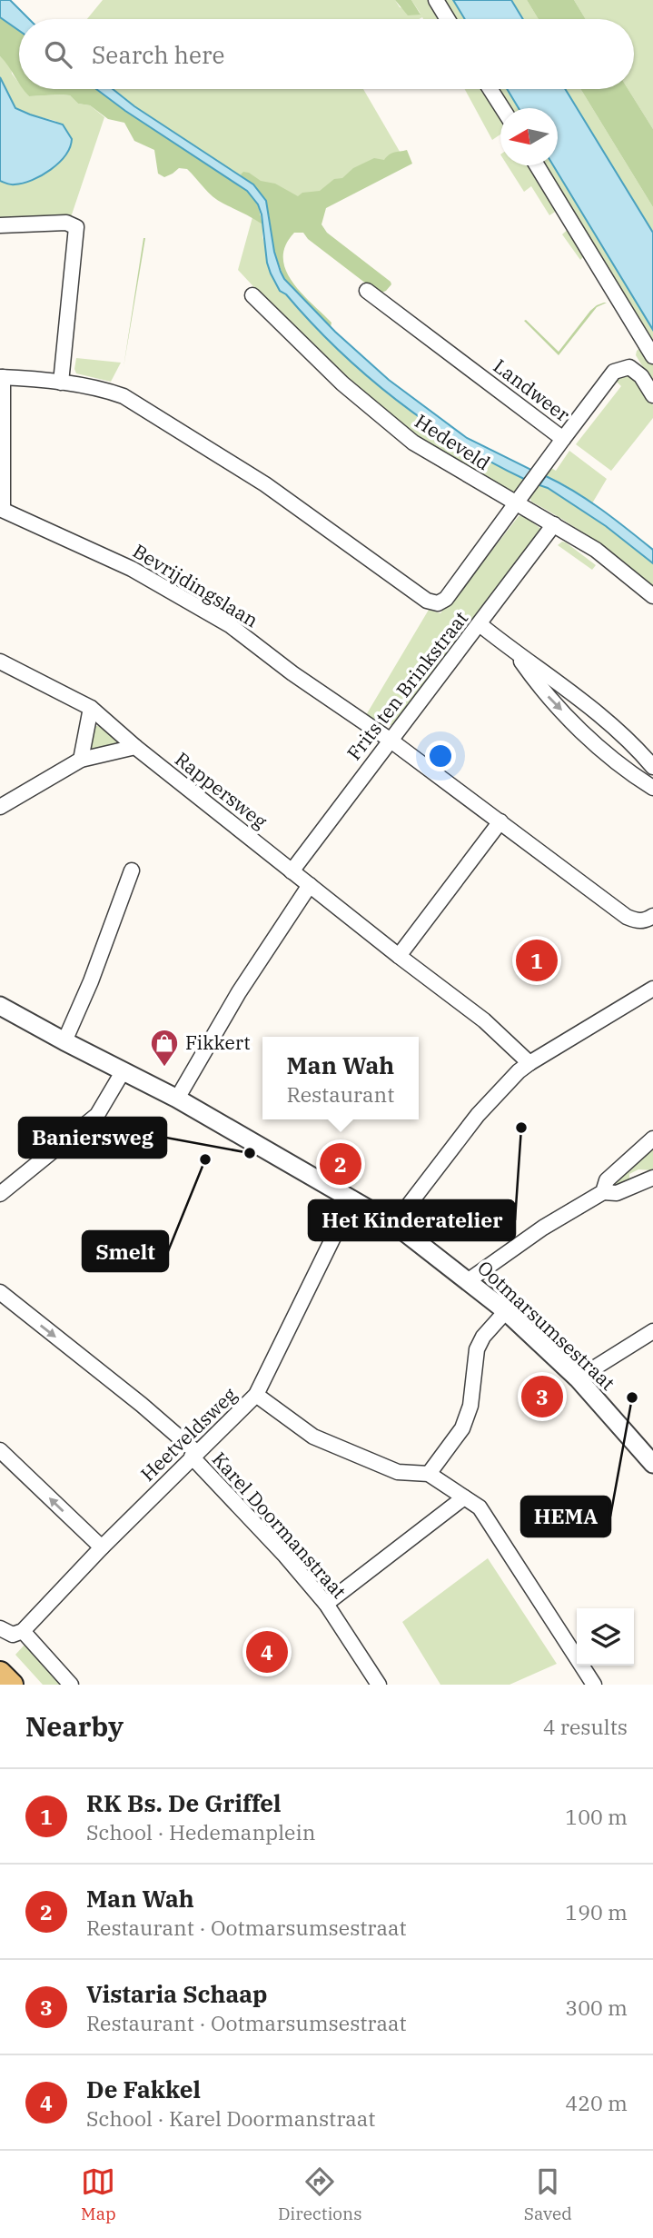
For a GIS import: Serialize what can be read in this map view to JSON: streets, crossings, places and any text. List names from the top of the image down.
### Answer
{
  "streets": {
    "street": [
      "Landweer",
      "Hedeveld",
      "Bevrijdingslaan",
      "Frits ten Brinkstraat",
      "Rappersweg",
      "Ootmarsumsestraat",
      "Heetveldsweg",
      "Karel Doormanstraat"
    ]
  },
  "crossings": [
    ["Landweer", "Frits ten Brinkstraat"],
    ["Hedeveld", "Frits ten Brinkstraat"],
    ["Bevrijdingslaan", "Frits ten Brinkstraat"],
    ["Frits ten Brinkstraat", "Rappersweg"],
    ["Ootmarsumsestraat", "Heetveldsweg"],
    ["Heetveldsweg", "Karel Doormanstraat"]
  ],
  "one_way": ["Karel Doormanstraat"],
  "places": {
    "shop": ["Fikkert"],
    "other": [
      "Het Kinderatelier",
      "Baniersweg",
      "Smelt",
      "HEMA"
    ]
  },
  "north": "left",
  "page": {
    "search": "Search here",
    "pins": [
      "1",
      "2",
      "3",
      "4"
    ],
    "popup": ["Man Wah", "Restaurant"],
    "heading": ["Nearby", "4 results"],
    "list": [
      {
        "mark": "1",
        "name": "RK Bs. De Griffel",
        "note": "School · Hedemanplein",
        "value": "100 m"
      },
      {
        "mark": "2",
        "name": "Man Wah",
        "note": "Restaurant · Ootmarsumsestraat",
        "value": "190 m"
      },
      {
        "mark": "3",
        "name": "Vistaria Schaap",
        "note": "Restaurant · Ootmarsumsestraat",
        "value": "300 m"
      },
      {
        "mark": "4",
        "name": "De Fakkel",
        "note": "School · Karel Doormanstraat",
        "value": "420 m"
      }
    ],
    "nav": ["Map", "Directions", "Saved"]
  }
}
